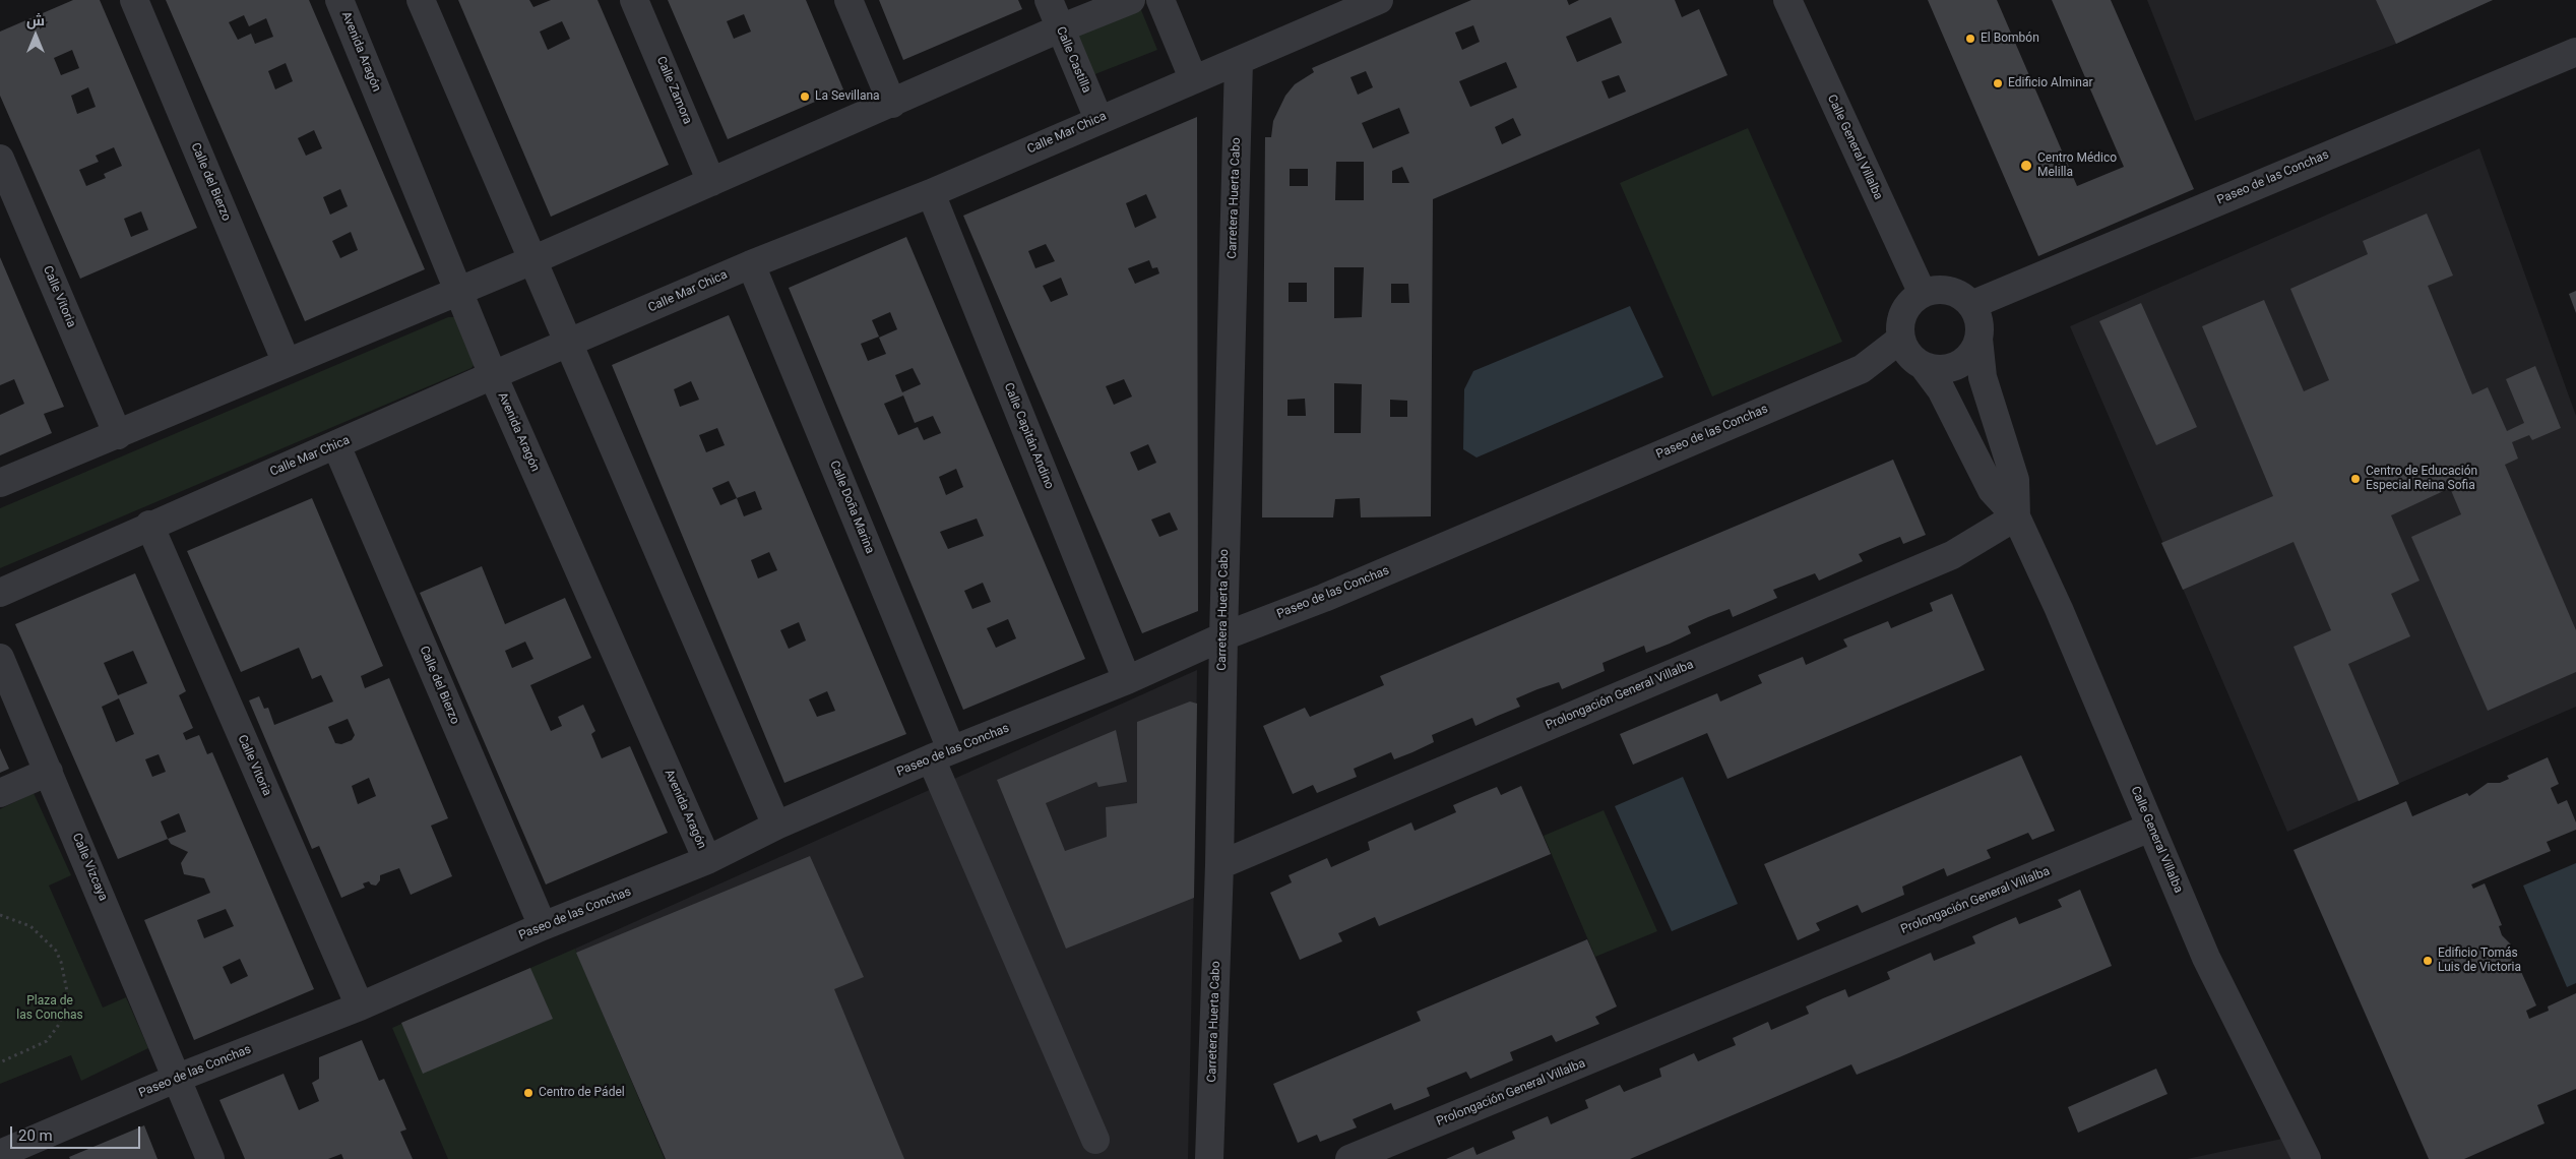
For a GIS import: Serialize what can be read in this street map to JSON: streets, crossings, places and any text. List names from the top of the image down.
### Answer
{
  "streets": {
    "street": [
      "Avenida Aragón",
      "Calle Castilla",
      "Calle Zamora",
      "Calle Mar Chica",
      "Calle General Villalba",
      "Paseo de las Conchas",
      "Calle del Bierzo",
      "Carretera Huerta Cabo",
      "Calle Vitoria",
      "Calle Capitán Andino",
      "Calle Doña Marina",
      "Prolongación General Villalba",
      "Calle Vizcaya"
    ]
  },
  "crossings": [
    ["Avenida Aragón", "Calle Mar Chica"],
    ["Avenida Aragón", "Paseo de las Conchas"],
    ["Calle Castilla", "Calle Mar Chica"],
    ["Calle Mar Chica", "Calle del Bierzo"],
    ["Calle Mar Chica", "Carretera Huerta Cabo"],
    ["Calle Mar Chica", "Calle Vitoria"],
    ["Calle Mar Chica", "Calle Capitán Andino"],
    ["Calle Mar Chica", "Calle Doña Marina"],
    ["Calle General Villalba", "Paseo de las Conchas"],
    ["Calle General Villalba", "Prolongación General Villalba"],
    ["Paseo de las Conchas", "Calle del Bierzo"],
    ["Paseo de las Conchas", "Carretera Huerta Cabo"],
    ["Paseo de las Conchas", "Calle Vitoria"],
    ["Paseo de las Conchas", "Calle Capitán Andino"],
    ["Paseo de las Conchas", "Calle Doña Marina"],
    ["Paseo de las Conchas", "Calle Vizcaya"],
    ["Carretera Huerta Cabo", "Prolongación General Villalba"]
  ],
  "parks": ["Plaza de las Conchas"],
  "places": [
    "El Bombón",
    "Edificio Alminar",
    "La Sevillana",
    "Centro Médico Melilla",
    "Centro de Educación Especial Reina Sofia",
    "Edificio Tomás Luis de Victoria",
    "Centro de Pádel"
  ],
  "scale_bar": "20 m",
  "north": "top"
}
